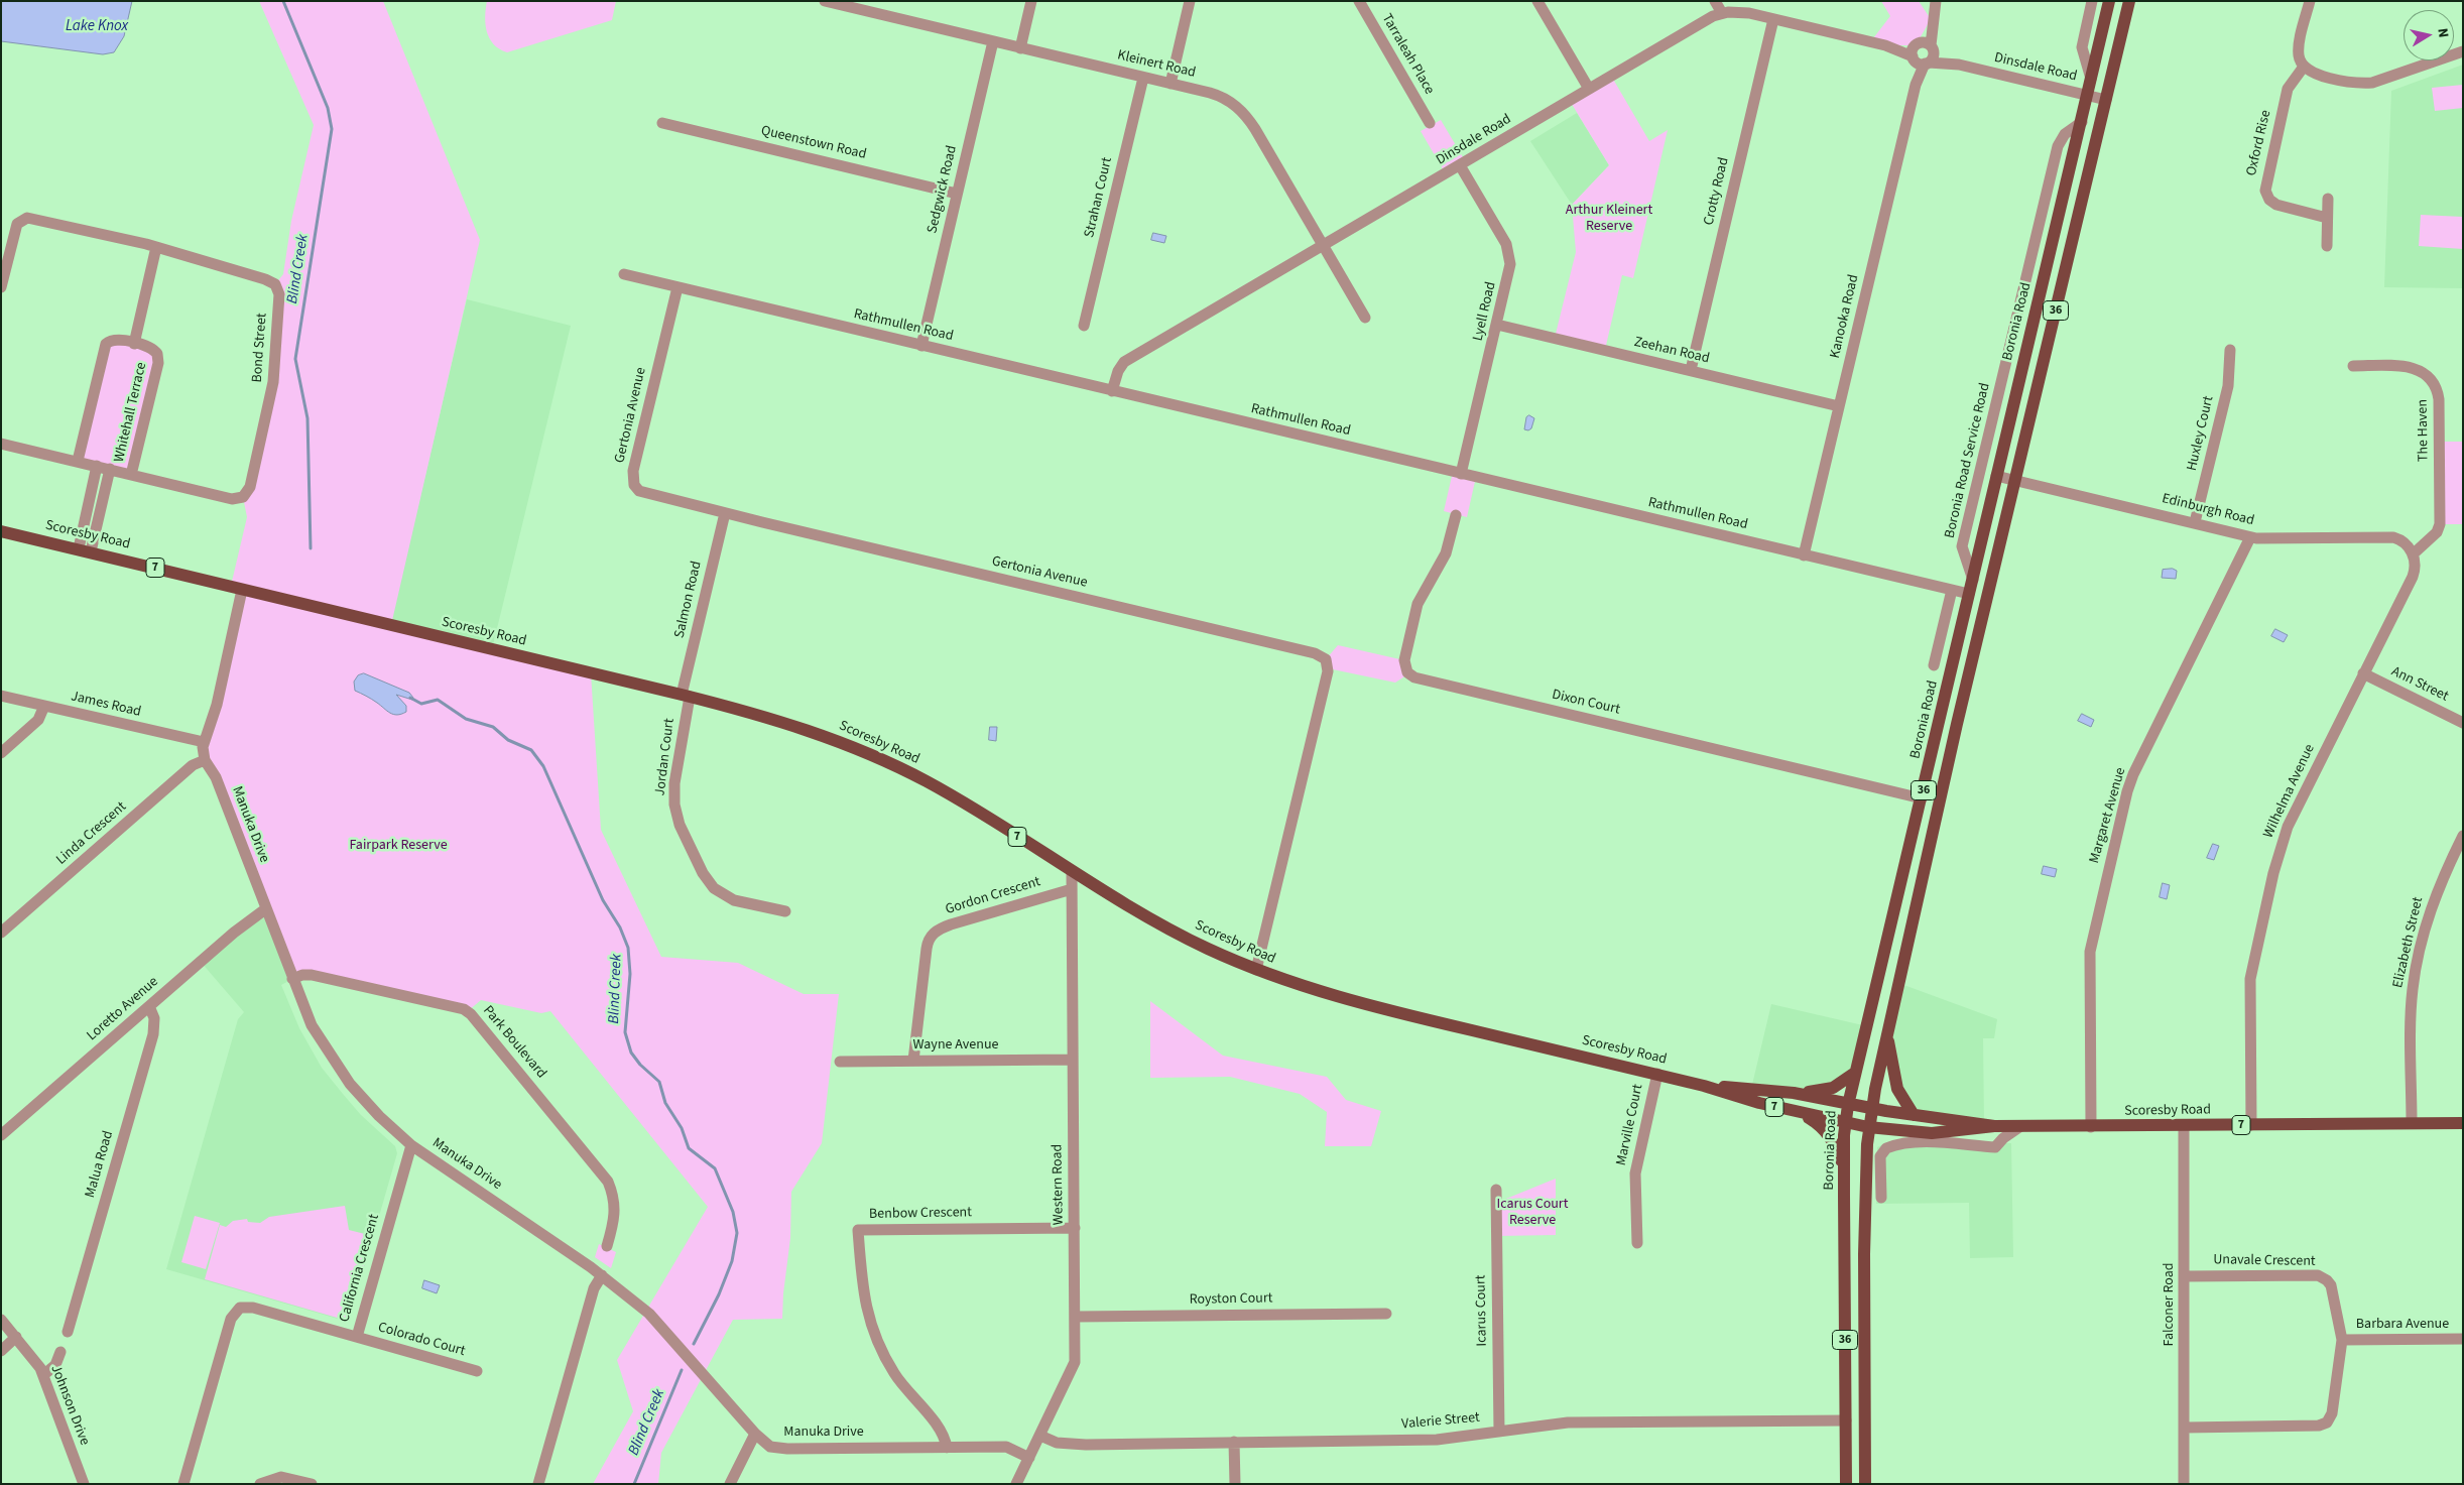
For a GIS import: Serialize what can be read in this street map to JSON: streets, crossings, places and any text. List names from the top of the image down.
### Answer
{
  "streets": {
    "main road": [
      "36",
      "Boronia Road",
      "Scoresby Road",
      "7"
    ],
    "street": [
      "Tarraleah Place",
      "Kleinert Road",
      "Dinsdale Road",
      "Queenstown Road",
      "Oxford Rise",
      "Sedgwick Road",
      "Crotty Road",
      "Strahan Court",
      "Lyell Road",
      "Kanooka Road",
      "Rathmullen Road",
      "Bond Street",
      "Zeehan Road",
      "Whitehall Terrace",
      "Gertonia Avenue",
      "The Haven",
      "Huxley Court",
      "Boronia Road Service Road",
      "Edinburgh Road",
      "Salmon Road",
      "Ann Street",
      "Dixon Court",
      "James Road",
      "Jordan Court",
      "Wilhelma Avenue",
      "Margaret Avenue",
      "Manuka Drive",
      "Linda Crescent",
      "Gordon Crescent",
      "Elizabeth Street",
      "Loretto Avenue",
      "Park Boulevard",
      "Wayne Avenue",
      "Marville Court",
      "Malua Road",
      "Western Road",
      "Benbow Crescent",
      "Unavale Crescent",
      "California Crescent",
      "Royston Court",
      "Falconer Road",
      "Icarus Court",
      "Barbara Avenue",
      "Colorado Court",
      "Johnson Drive",
      "Valerie Street"
    ]
  },
  "crossings": [
    ["Kleinert Road", "Dinsdale Road"],
    ["Kleinert Road", "Sedgwick Road"],
    ["Kleinert Road", "Strahan Court"],
    ["Dinsdale Road", "Crotty Road"],
    ["Dinsdale Road", "36"],
    ["Dinsdale Road", "Lyell Road"],
    ["Dinsdale Road", "Kanooka Road"],
    ["Dinsdale Road", "Boronia Road"],
    ["Dinsdale Road", "Rathmullen Road"],
    ["Queenstown Road", "Sedgwick Road"],
    ["Sedgwick Road", "Rathmullen Road"],
    ["Crotty Road", "Zeehan Road"],
    ["36", "Edinburgh Road"],
    ["36", "Scoresby Road"],
    ["Lyell Road", "Rathmullen Road"],
    ["Lyell Road", "Zeehan Road"],
    ["Kanooka Road", "Rathmullen Road"],
    ["Kanooka Road", "Zeehan Road"],
    ["Boronia Road", "Rathmullen Road"],
    ["Boronia Road", "Boronia Road Service Road"],
    ["Boronia Road", "Edinburgh Road"],
    ["Boronia Road", "Scoresby Road"],
    ["Boronia Road", "Dixon Court"],
    ["Boronia Road", "Valerie Street"],
    ["Rathmullen Road", "Gertonia Avenue"],
    ["Bond Street", "Whitehall Terrace"],
    ["Gertonia Avenue", "Scoresby Road"],
    ["Gertonia Avenue", "Salmon Road"],
    ["The Haven", "Edinburgh Road"],
    ["The Haven", "Wilhelma Avenue"],
    ["Huxley Court", "Edinburgh Road"],
    ["Edinburgh Road", "Wilhelma Avenue"],
    ["Edinburgh Road", "Margaret Avenue"],
    ["Scoresby Road", "Salmon Road"],
    ["Scoresby Road", "Jordan Court"],
    ["Scoresby Road", "Wilhelma Avenue"],
    ["Scoresby Road", "Margaret Avenue"],
    ["Scoresby Road", "Manuka Drive"],
    ["Scoresby Road", "Elizabeth Street"],
    ["Scoresby Road", "Marville Court"],
    ["Scoresby Road", "Western Road"],
    ["Scoresby Road", "Falconer Road"],
    ["Salmon Road", "Jordan Court"],
    ["Ann Street", "Wilhelma Avenue"],
    ["James Road", "Manuka Drive"],
    ["Manuka Drive", "Linda Crescent"],
    ["Manuka Drive", "Loretto Avenue"],
    ["Manuka Drive", "Park Boulevard"],
    ["Manuka Drive", "Western Road"],
    ["Manuka Drive", "Benbow Crescent"],
    ["Manuka Drive", "California Crescent"],
    ["Gordon Crescent", "Wayne Avenue"],
    ["Gordon Crescent", "Western Road"],
    ["Loretto Avenue", "Malua Road"],
    ["Wayne Avenue", "Western Road"],
    ["Western Road", "Benbow Crescent"],
    ["Western Road", "Royston Court"],
    ["Western Road", "Valerie Street"],
    ["Unavale Crescent", "Falconer Road"],
    ["Unavale Crescent", "Barbara Avenue"],
    ["California Crescent", "Colorado Court"],
    ["Icarus Court", "Valerie Street"]
  ],
  "water": ["Lake Knox", "Blind Creek"],
  "parks": ["Arthur Kleinert Reserve", "Fairpark Reserve", "Icarus Court Reserve"],
  "north": "right"
}
